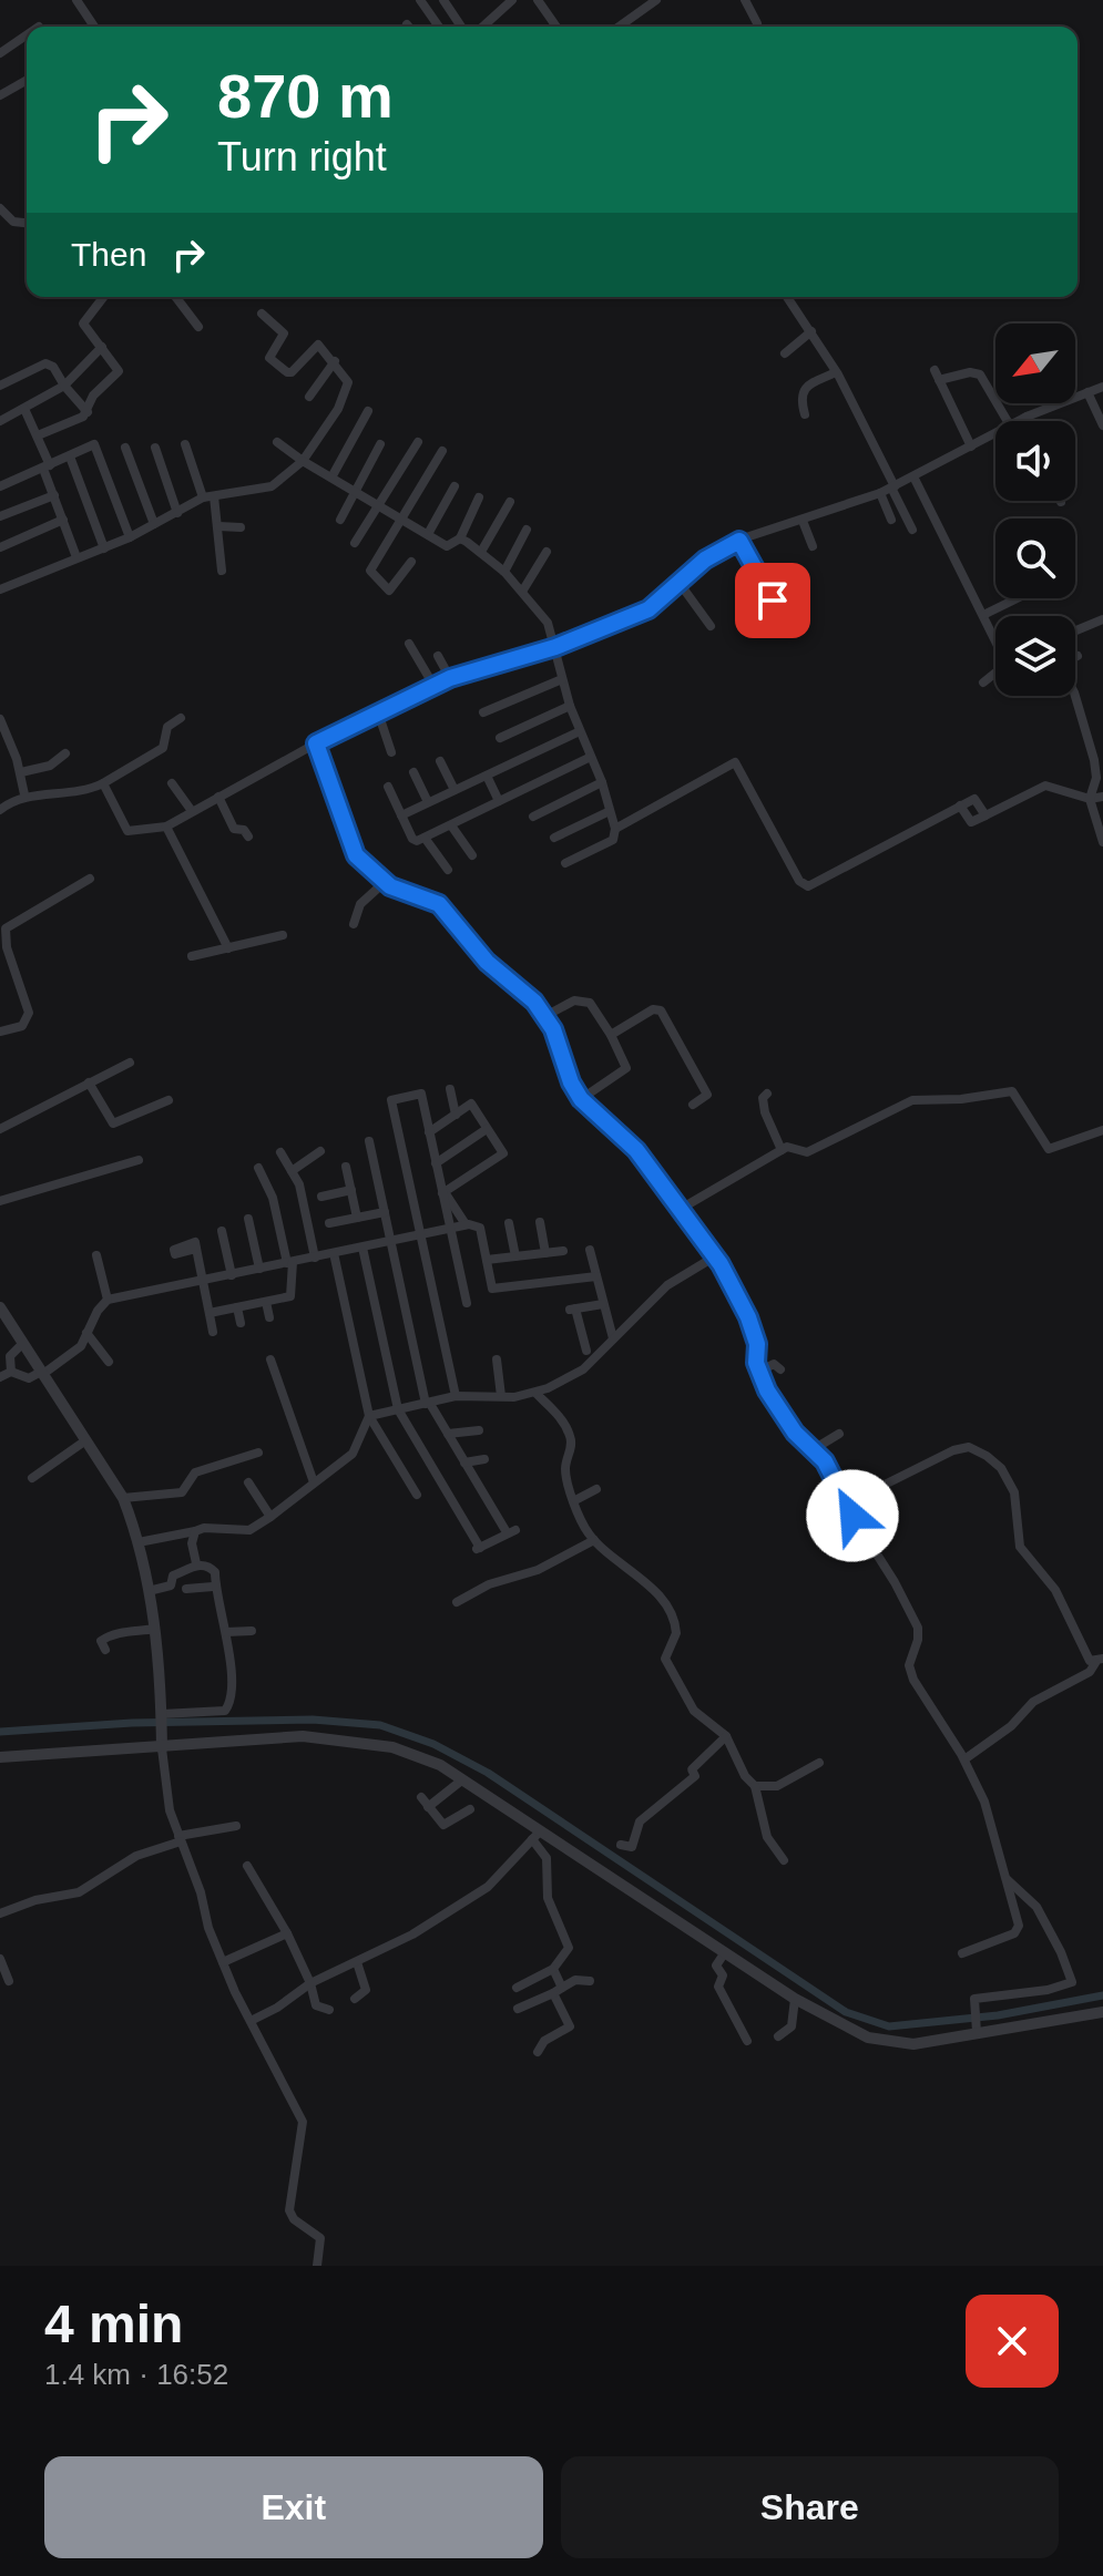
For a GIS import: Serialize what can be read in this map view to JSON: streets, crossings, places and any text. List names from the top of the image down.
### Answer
{
  "north": "bottom left",
  "page": {
    "turn": ["870 m", "Turn right"],
    "then": "Then",
    "heading": ["4 min", "1.4 km · 16:52"],
    "buttons": ["Exit", "Share"]
  }
}
